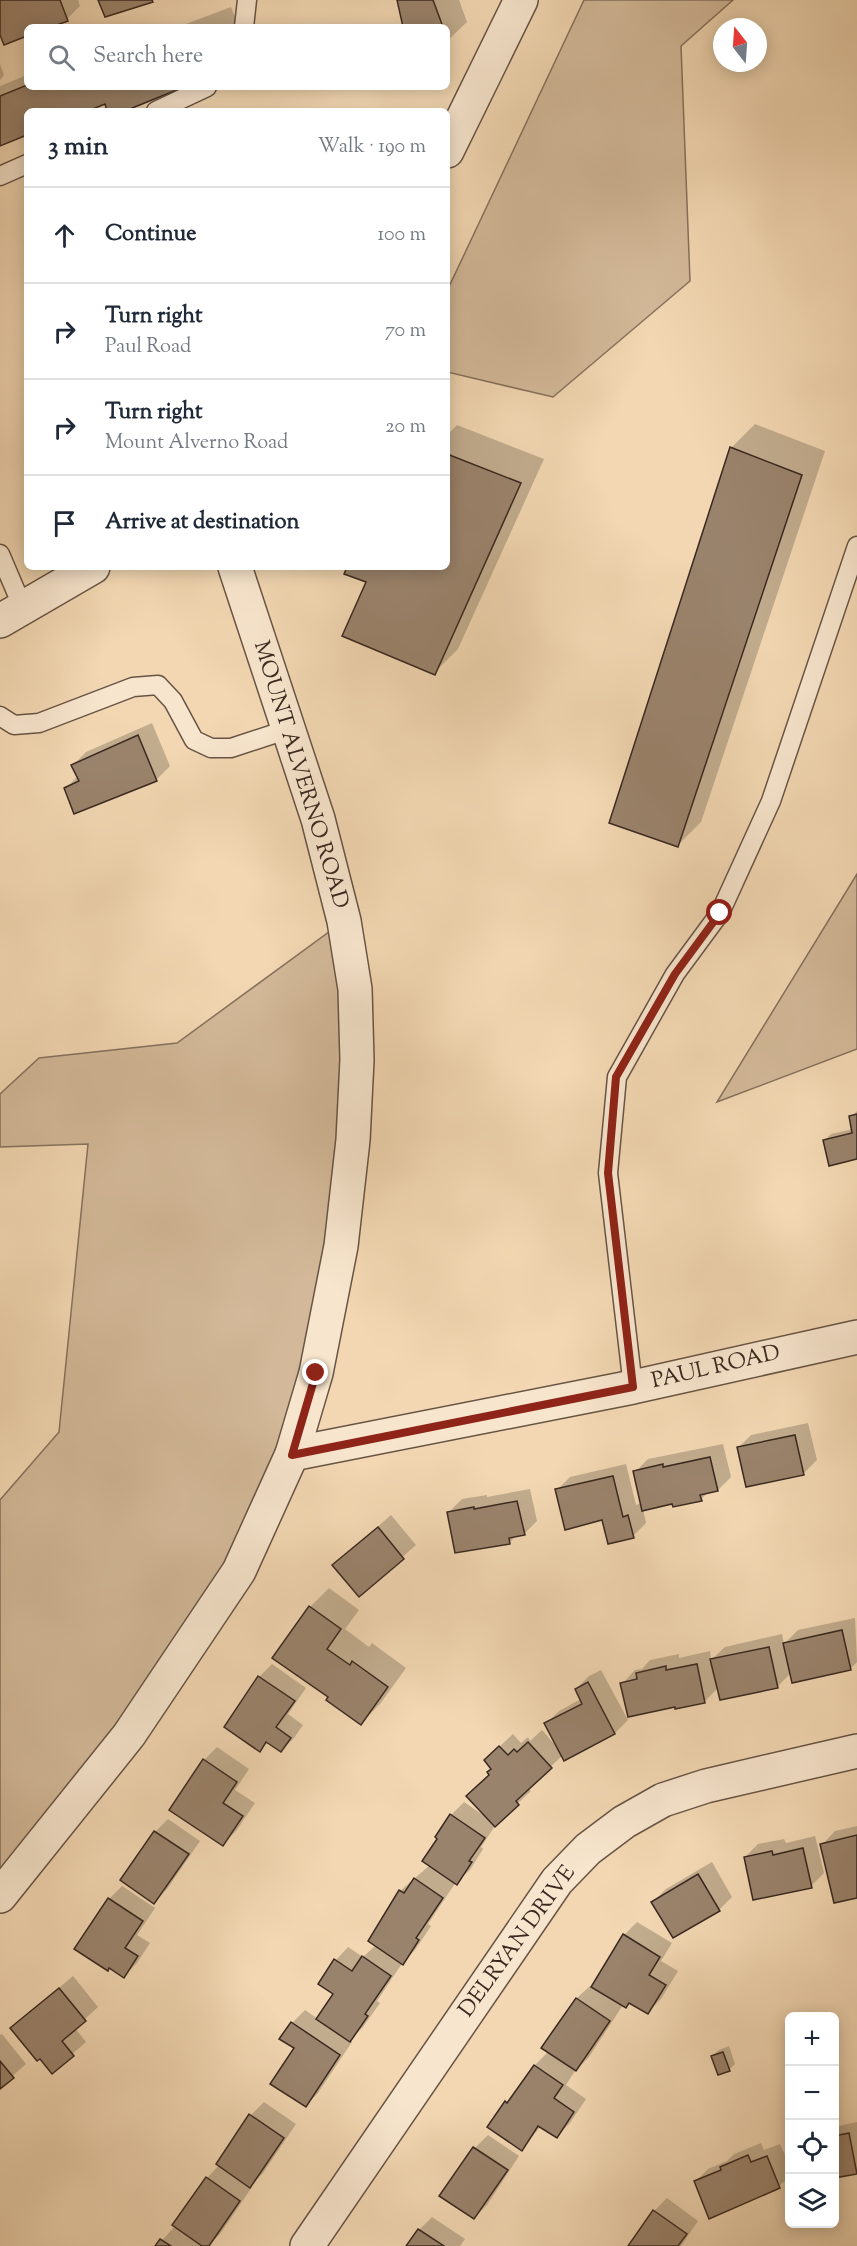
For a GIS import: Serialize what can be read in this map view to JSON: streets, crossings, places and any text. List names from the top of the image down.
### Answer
{
  "streets": {
    "street": ["MOUNT ALVERNO ROAD", "PAUL ROAD", "DELRYAN DRIVE"]
  },
  "crossings": [
    ["MOUNT ALVERNO ROAD", "PAUL ROAD"]
  ],
  "north": "top",
  "page": {
    "search": "Search here",
    "heading": ["3 min", "Walk · 190 m"],
    "list": [
      ["Continue", "100 m"],
      ["Turn right", "Paul Road", "70 m"],
      ["Turn right", "Mount Alverno Road", "20 m"],
      "Arrive at destination"
    ],
    "map_buttons": ["+", "−"]
  }
}
